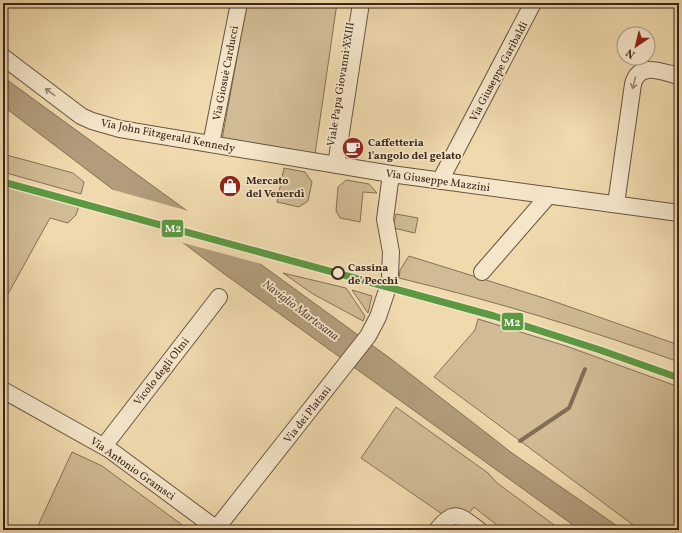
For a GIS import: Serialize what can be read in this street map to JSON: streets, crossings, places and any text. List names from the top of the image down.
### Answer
{
  "streets": {
    "street": [
      "Via Giuseppe Garibaldi",
      "Via Giosuè Carducci",
      "Viale Papa Giovanni XXIII",
      "Via John Fitzgerald Kennedy",
      "Via Giuseppe Mazzini",
      "Vicolo degli Olmi",
      "Via dei Platani",
      "Via Antonio Gramsci"
    ]
  },
  "crossings": [
    ["Via Giuseppe Garibaldi", "Via Giuseppe Mazzini"],
    ["Via Giosuè Carducci", "Via John Fitzgerald Kennedy"],
    ["Viale Papa Giovanni XXIII", "Via John Fitzgerald Kennedy"],
    ["Viale Papa Giovanni XXIII", "Via Giuseppe Mazzini"],
    ["Via John Fitzgerald Kennedy", "Via Giuseppe Mazzini"],
    ["Vicolo degli Olmi", "Via Antonio Gramsci"],
    ["Via dei Platani", "Via Antonio Gramsci"]
  ],
  "one_way": ["Via John Fitzgerald Kennedy"],
  "water": ["Naviglio Martesana"],
  "places": {
    "cafe": ["Caffetteria l'angolo del gelato"],
    "shop": ["Mercato del Venerdì"],
    "other": ["Cassina de' Pecchi"]
  },
  "lines": ["transit line M2"],
  "north": "bottom left"
}
